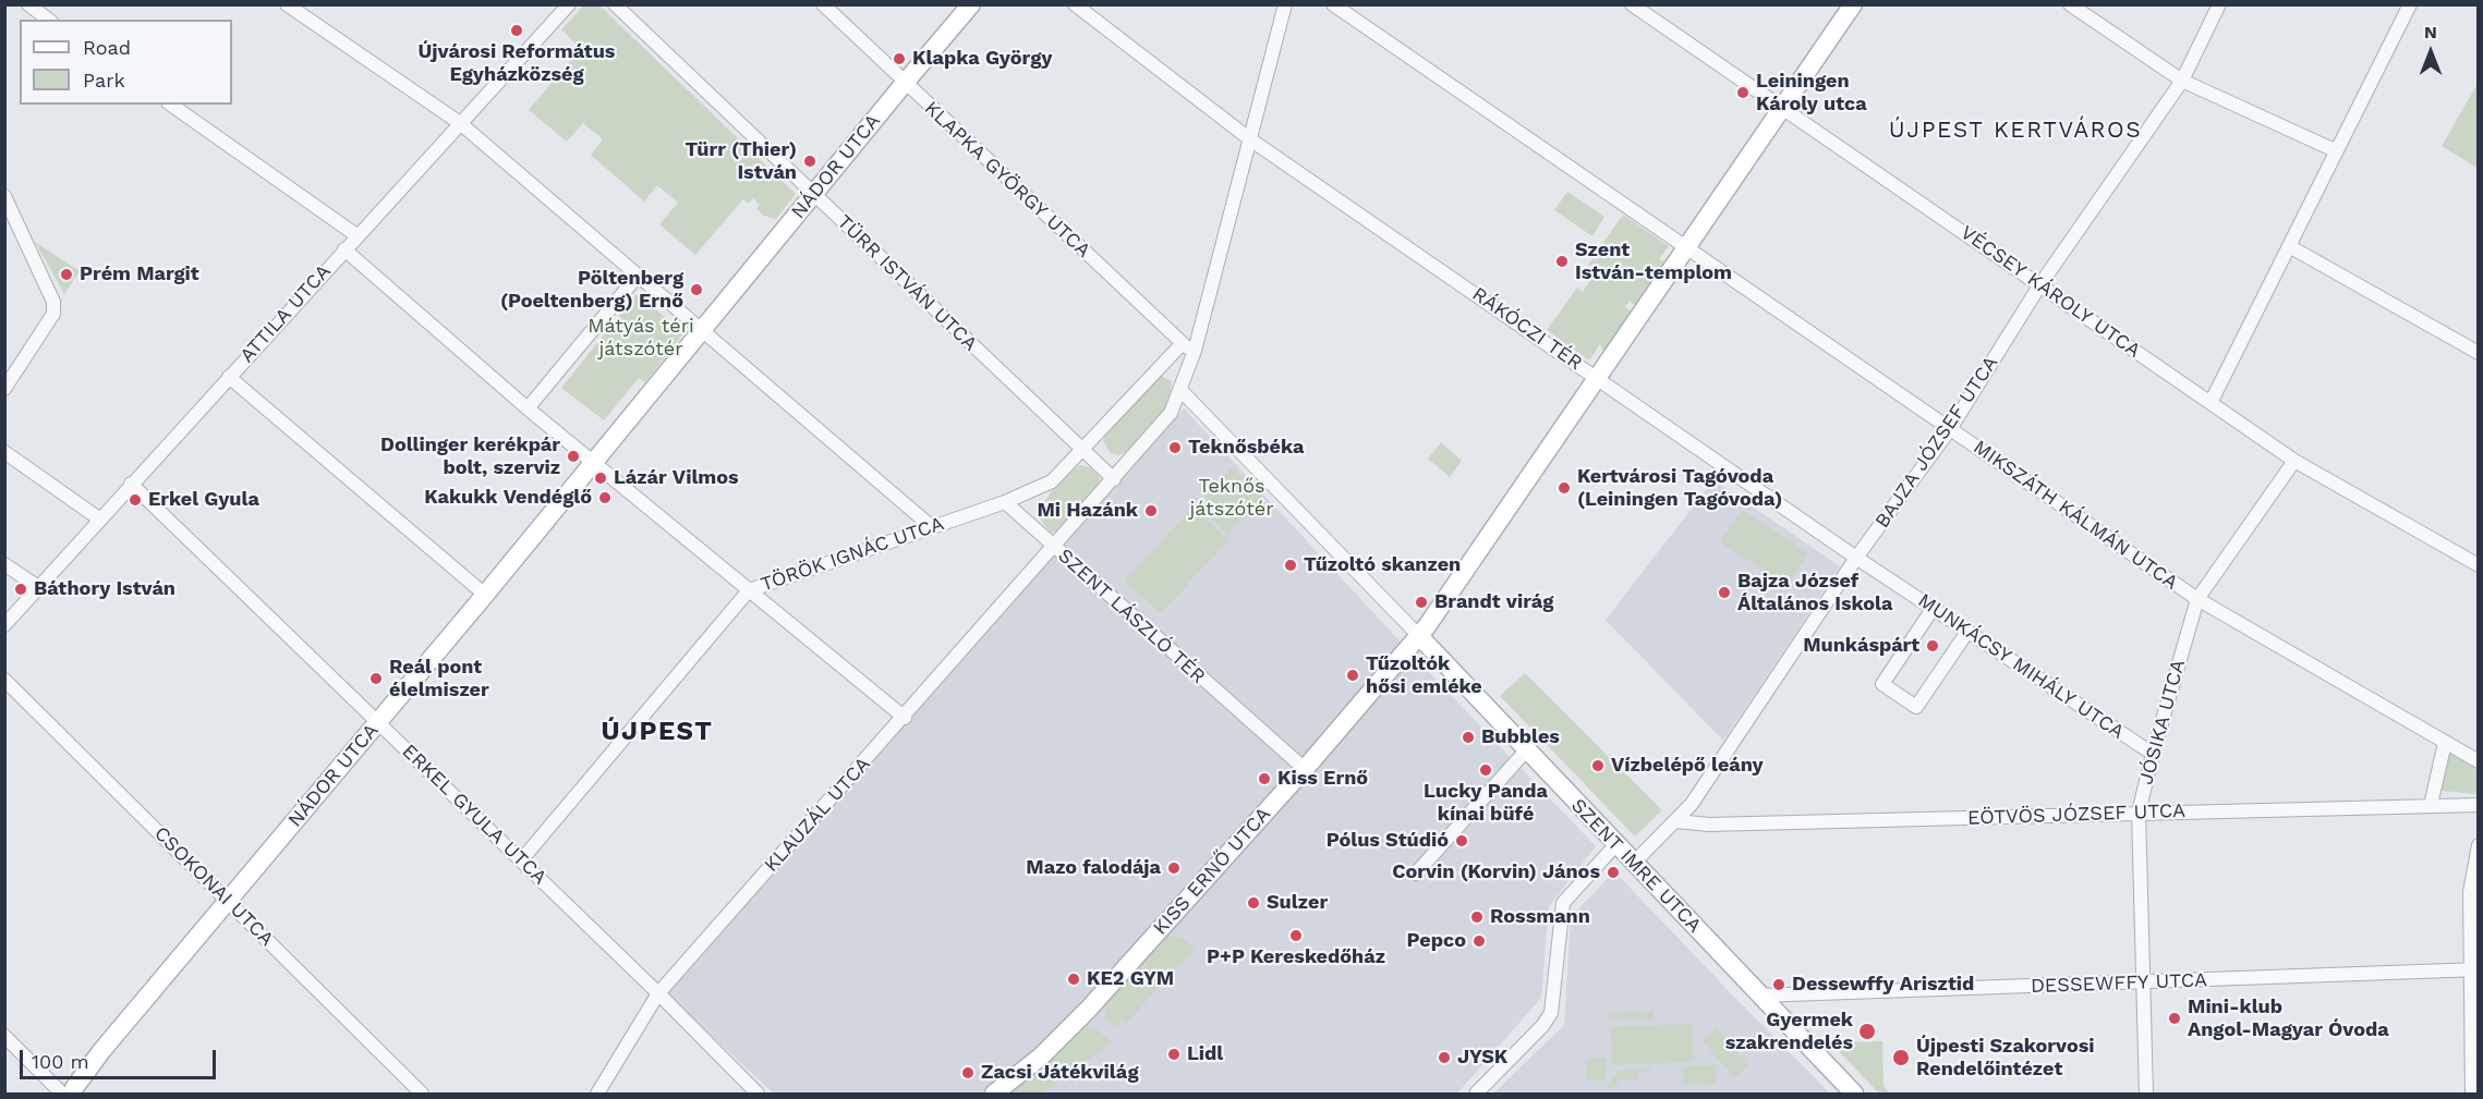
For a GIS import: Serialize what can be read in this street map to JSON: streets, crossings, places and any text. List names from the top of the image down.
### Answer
{
  "streets": {
    "street": [
      "NÁDOR UTCA",
      "KLAPKA GYÖRGY UTCA",
      "TÜRR ISTVÁN UTCA",
      "VÉCSEY KÁROLY UTCA",
      "ATTILA UTCA",
      "RÁKÓCZI TÉR",
      "BAJZA JÓZSEF UTCA",
      "MIKSZÁTH KÁLMÁN UTCA",
      "TÖRÖK IGNÁC UTCA",
      "SZENT LÁSZLÓ TÉR",
      "MUNKÁCSY MIHÁLY UTCA",
      "JÓSIKA UTCA",
      "ERKEL GYULA UTCA",
      "KLAUZÁL UTCA",
      "EÖTVÖS JÓZSEF UTCA",
      "SZENT IMRE UTCA",
      "KISS ERNŐ UTCA",
      "CSOKONAI UTCA",
      "DESSEWFFY UTCA"
    ]
  },
  "crossings": [
    ["NÁDOR UTCA", "KLAPKA GYÖRGY UTCA"],
    ["NÁDOR UTCA", "TÜRR ISTVÁN UTCA"],
    ["NÁDOR UTCA", "ERKEL GYULA UTCA"],
    ["NÁDOR UTCA", "CSOKONAI UTCA"],
    ["KLAPKA GYÖRGY UTCA", "SZENT LÁSZLÓ TÉR"],
    ["TÜRR ISTVÁN UTCA", "SZENT LÁSZLÓ TÉR"],
    ["VÉCSEY KÁROLY UTCA", "BAJZA JÓZSEF UTCA"],
    ["VÉCSEY KÁROLY UTCA", "JÓSIKA UTCA"],
    ["ATTILA UTCA", "ERKEL GYULA UTCA"],
    ["RÁKÓCZI TÉR", "MIKSZÁTH KÁLMÁN UTCA"],
    ["RÁKÓCZI TÉR", "SZENT LÁSZLÓ TÉR"],
    ["RÁKÓCZI TÉR", "MUNKÁCSY MIHÁLY UTCA"],
    ["BAJZA JÓZSEF UTCA", "MIKSZÁTH KÁLMÁN UTCA"],
    ["BAJZA JÓZSEF UTCA", "MUNKÁCSY MIHÁLY UTCA"],
    ["BAJZA JÓZSEF UTCA", "EÖTVÖS JÓZSEF UTCA"],
    ["BAJZA JÓZSEF UTCA", "SZENT IMRE UTCA"],
    ["MIKSZÁTH KÁLMÁN UTCA", "JÓSIKA UTCA"],
    ["TÖRÖK IGNÁC UTCA", "SZENT LÁSZLÓ TÉR"],
    ["TÖRÖK IGNÁC UTCA", "ERKEL GYULA UTCA"],
    ["SZENT LÁSZLÓ TÉR", "KLAUZÁL UTCA"],
    ["SZENT LÁSZLÓ TÉR", "KISS ERNŐ UTCA"],
    ["MUNKÁCSY MIHÁLY UTCA", "JÓSIKA UTCA"],
    ["JÓSIKA UTCA", "EÖTVÖS JÓZSEF UTCA"],
    ["JÓSIKA UTCA", "DESSEWFFY UTCA"],
    ["ERKEL GYULA UTCA", "KLAUZÁL UTCA"],
    ["SZENT IMRE UTCA", "KISS ERNŐ UTCA"],
    ["SZENT IMRE UTCA", "DESSEWFFY UTCA"]
  ],
  "districts": ["ÚJPEST KERTVÁROS", "ÚJPEST"],
  "parks": ["Mátyás téri játszótér", "Teknős játszótér"],
  "places": [
    "Újvárosi Református Egyházközség",
    "Klapka György",
    "Leiningen Károly utca",
    "Türr (Thier) István",
    "Szent István-templom",
    "Prém Margit",
    "Pöltenberg (Poeltenberg) Ernő",
    "Teknősbéka",
    "Dollinger kerékpár bolt, szerviz",
    "Lázár Vilmos",
    "Kertvárosi Tagóvoda (Leiningen Tagóvoda)",
    "Kakukk Vendéglő",
    "Erkel Gyula",
    "Mi Hazánk",
    "Tűzoltó skanzen",
    "Báthory István",
    "Bajza József Általános Iskola",
    "Brandt virág",
    "Munkáspárt",
    "Tűzoltók hősi emléke",
    "Reál pont élelmiszer",
    "Bubbles",
    "Vízbelépő leány",
    "Lucky Panda kínai büfé",
    "Kiss Ernő",
    "Pólus Stúdió",
    "Mazo falodája",
    "Corvin (Korvin) János",
    "Sulzer",
    "Rossmann",
    "P+P Kereskedőház",
    "Pepco",
    "KE2 GYM",
    "Dessewffy Arisztid",
    "Mini-klub Angol-Magyar Óvoda",
    "Gyermek szakrendelés",
    "Lidl",
    "JYSK",
    "Újpesti Szakorvosi Rendelőintézet",
    "Zacsi Játékvilág"
  ],
  "legend": ["Road", "Park"],
  "scale_bar": "100 m",
  "north": "top"
}
